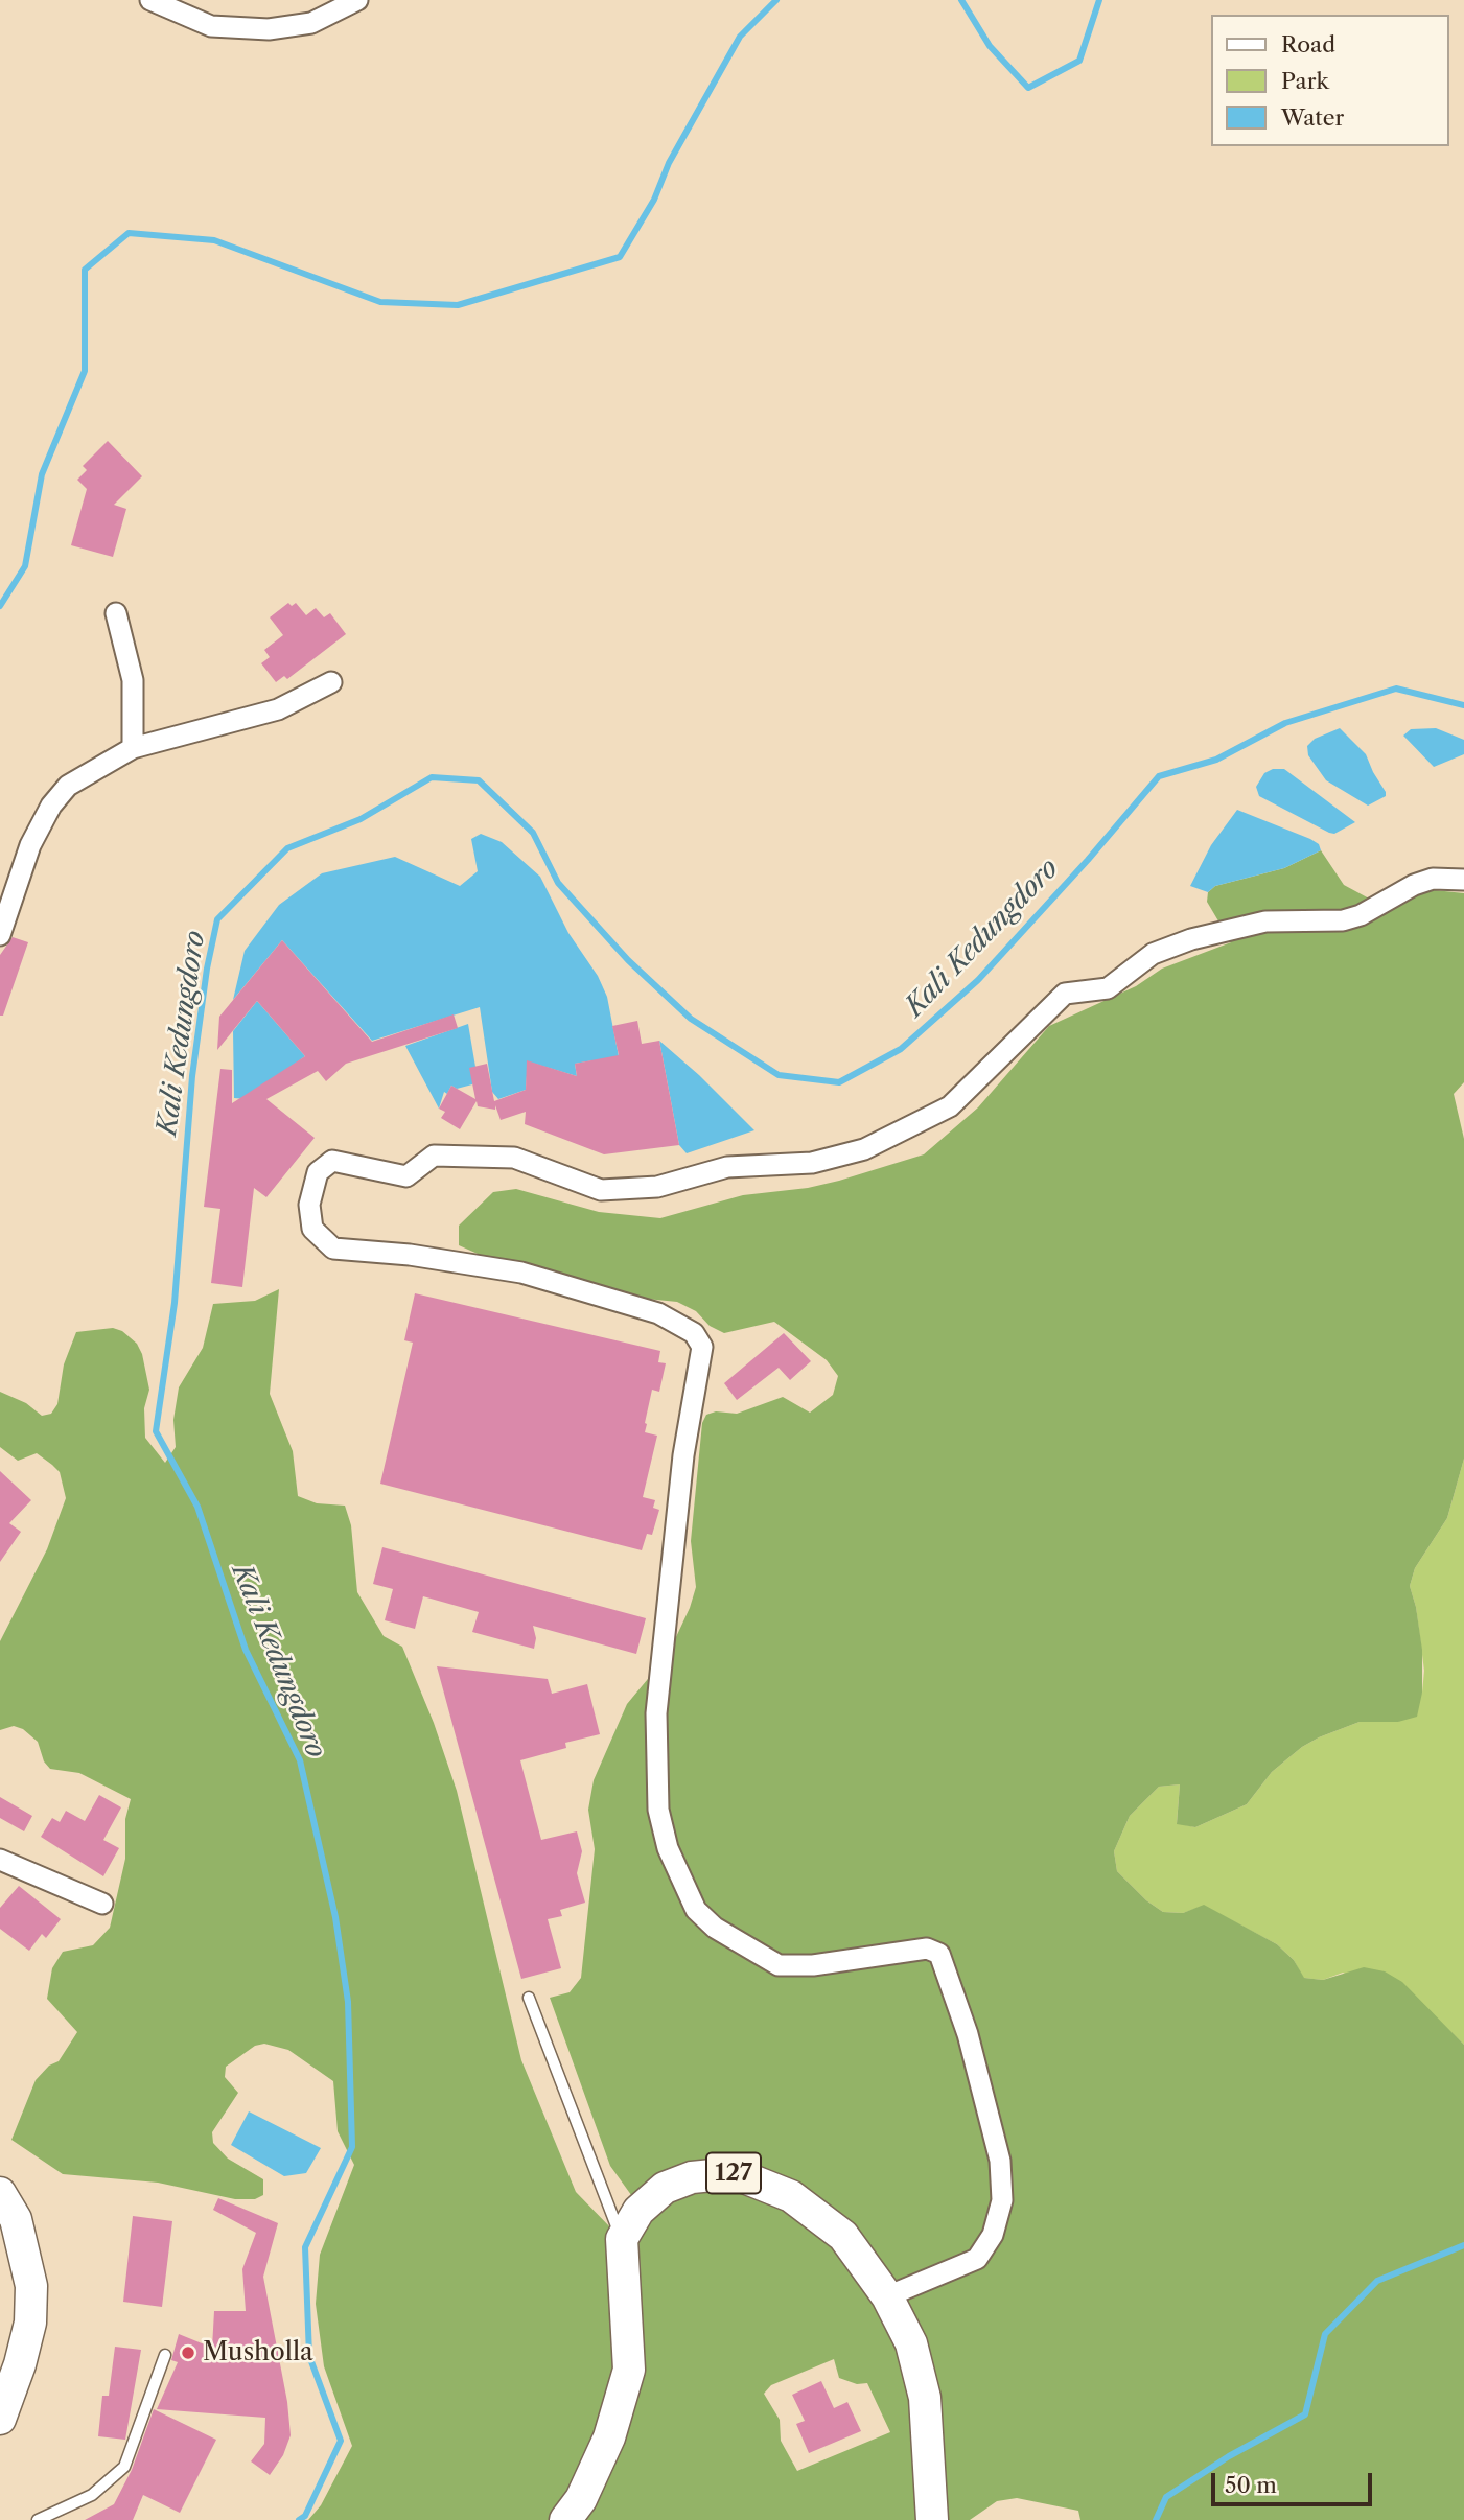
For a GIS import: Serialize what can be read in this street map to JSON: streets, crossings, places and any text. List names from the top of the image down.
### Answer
{
  "streets": {
    "main road": ["127"]
  },
  "water": ["Kali Kedungdoro"],
  "places": ["Musholla"],
  "legend": ["Road", "Park", "Water"],
  "scale_bar": "50 m"
}
